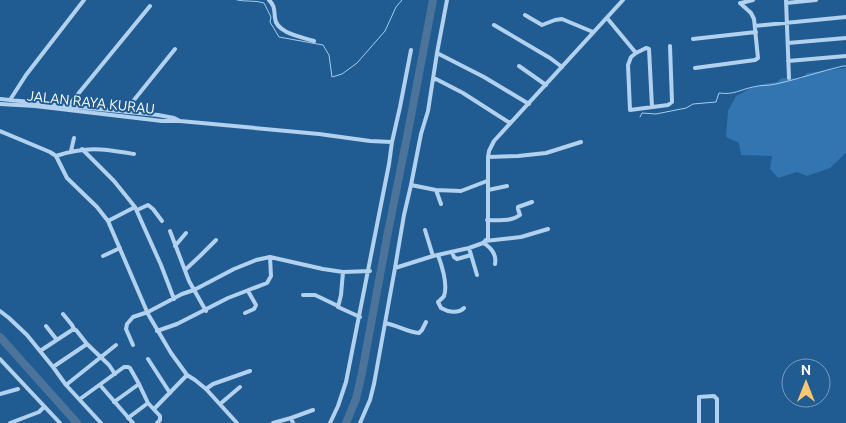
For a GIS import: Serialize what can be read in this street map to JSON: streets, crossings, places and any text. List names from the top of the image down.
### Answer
{
  "streets": {
    "street": ["JALAN RAYA KURAU"]
  },
  "north": "top"
}
